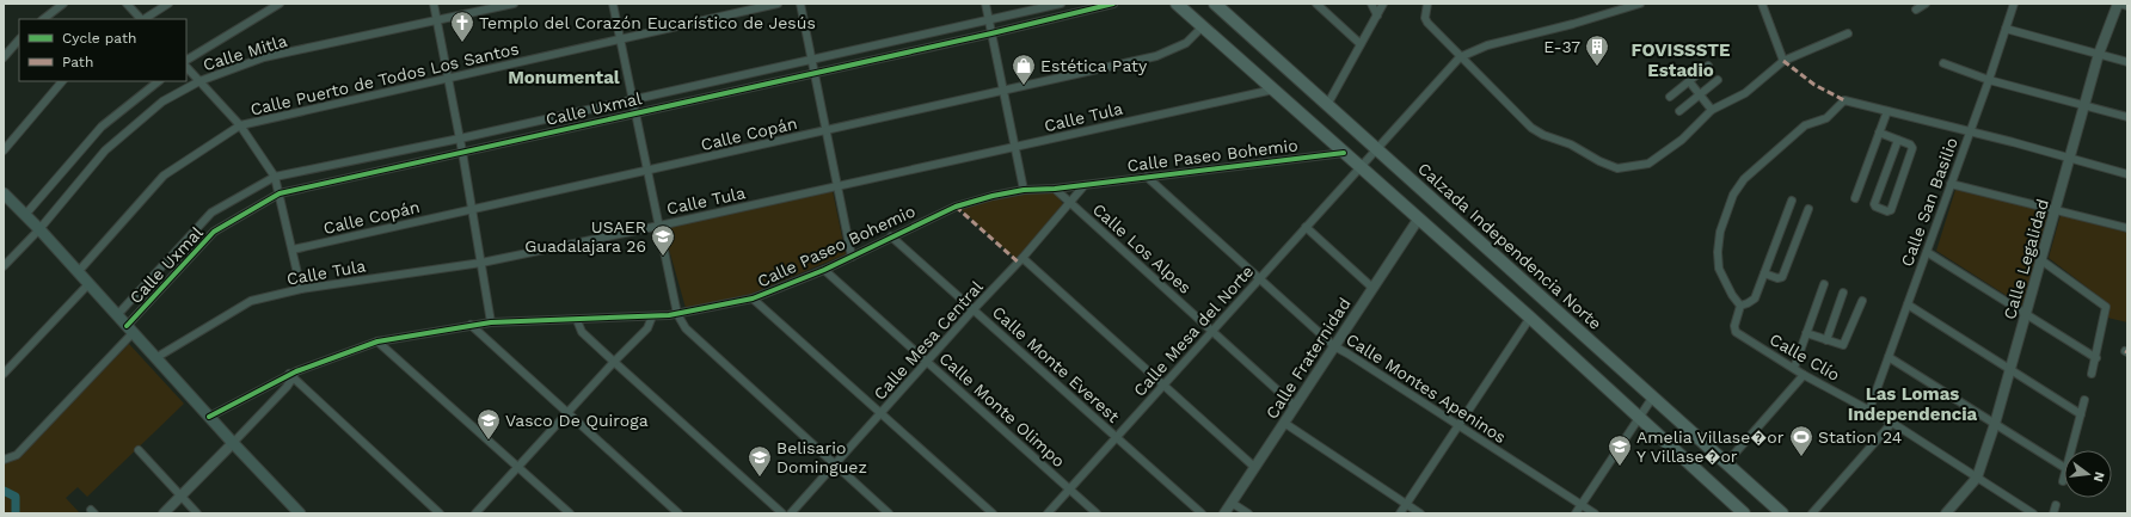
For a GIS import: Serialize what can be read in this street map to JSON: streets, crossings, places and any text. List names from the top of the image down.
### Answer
{
  "streets": {
    "main road": ["Calzada Independencia Norte"],
    "street": [
      "Calle Mitla",
      "Calle Puerto de Todos Los Santos",
      "Calle Uxmal",
      "Calle Tula",
      "Calle Copán",
      "Calle Paseo Bohemio",
      "Calle San Basilio",
      "Calle Los Alpes",
      "Calle Legalidad",
      "Calle Mesa del Norte",
      "Calle Mesa Central",
      "Calle Clío",
      "Calle Fraternidad",
      "Calle Monte Everest",
      "Calle Montes Apeninos",
      "Calle Monte Olimpo"
    ]
  },
  "crossings": [
    ["Calle Paseo Bohemio", "Calle Los Alpes"],
    ["Calle Paseo Bohemio", "Calle Mesa Central"],
    ["Calle Paseo Bohemio", "Calle Monte Everest"],
    ["Calle Paseo Bohemio", "Calle Montes Apeninos"],
    ["Calle Paseo Bohemio", "Calle Monte Olimpo"],
    ["Calle San Basilio", "Calle Clío"],
    ["Calzada Independencia Norte", "Calle Mesa del Norte"],
    ["Calle Los Alpes", "Calle Mesa del Norte"],
    ["Calle Los Alpes", "Calle Mesa Central"],
    ["Calle Los Alpes", "Calle Fraternidad"],
    ["Calle Legalidad", "Calle Clío"],
    ["Calle Mesa del Norte", "Calle Monte Everest"],
    ["Calle Mesa del Norte", "Calle Montes Apeninos"],
    ["Calle Mesa del Norte", "Calle Monte Olimpo"],
    ["Calle Mesa Central", "Calle Monte Everest"],
    ["Calle Mesa Central", "Calle Monte Olimpo"],
    ["Calle Fraternidad", "Calle Montes Apeninos"]
  ],
  "districts": ["FOVISSSTE Estadio", "Monumental", "Las Lomas Independencia"],
  "places": {
    "church": ["Templo del Corazón Eucarístico de Jesús"],
    "building": ["E-37"],
    "shop": ["Estética Paty"],
    "school or university": [
      "USAER Guadalajara 26",
      "Vasco De Quiroga",
      "Amelia Villase�or Y Villase�or",
      "Belisario Dominguez"
    ],
    "sports": ["Station 24"]
  },
  "legend": ["Cycle path", "Path"],
  "north": "right"
}
